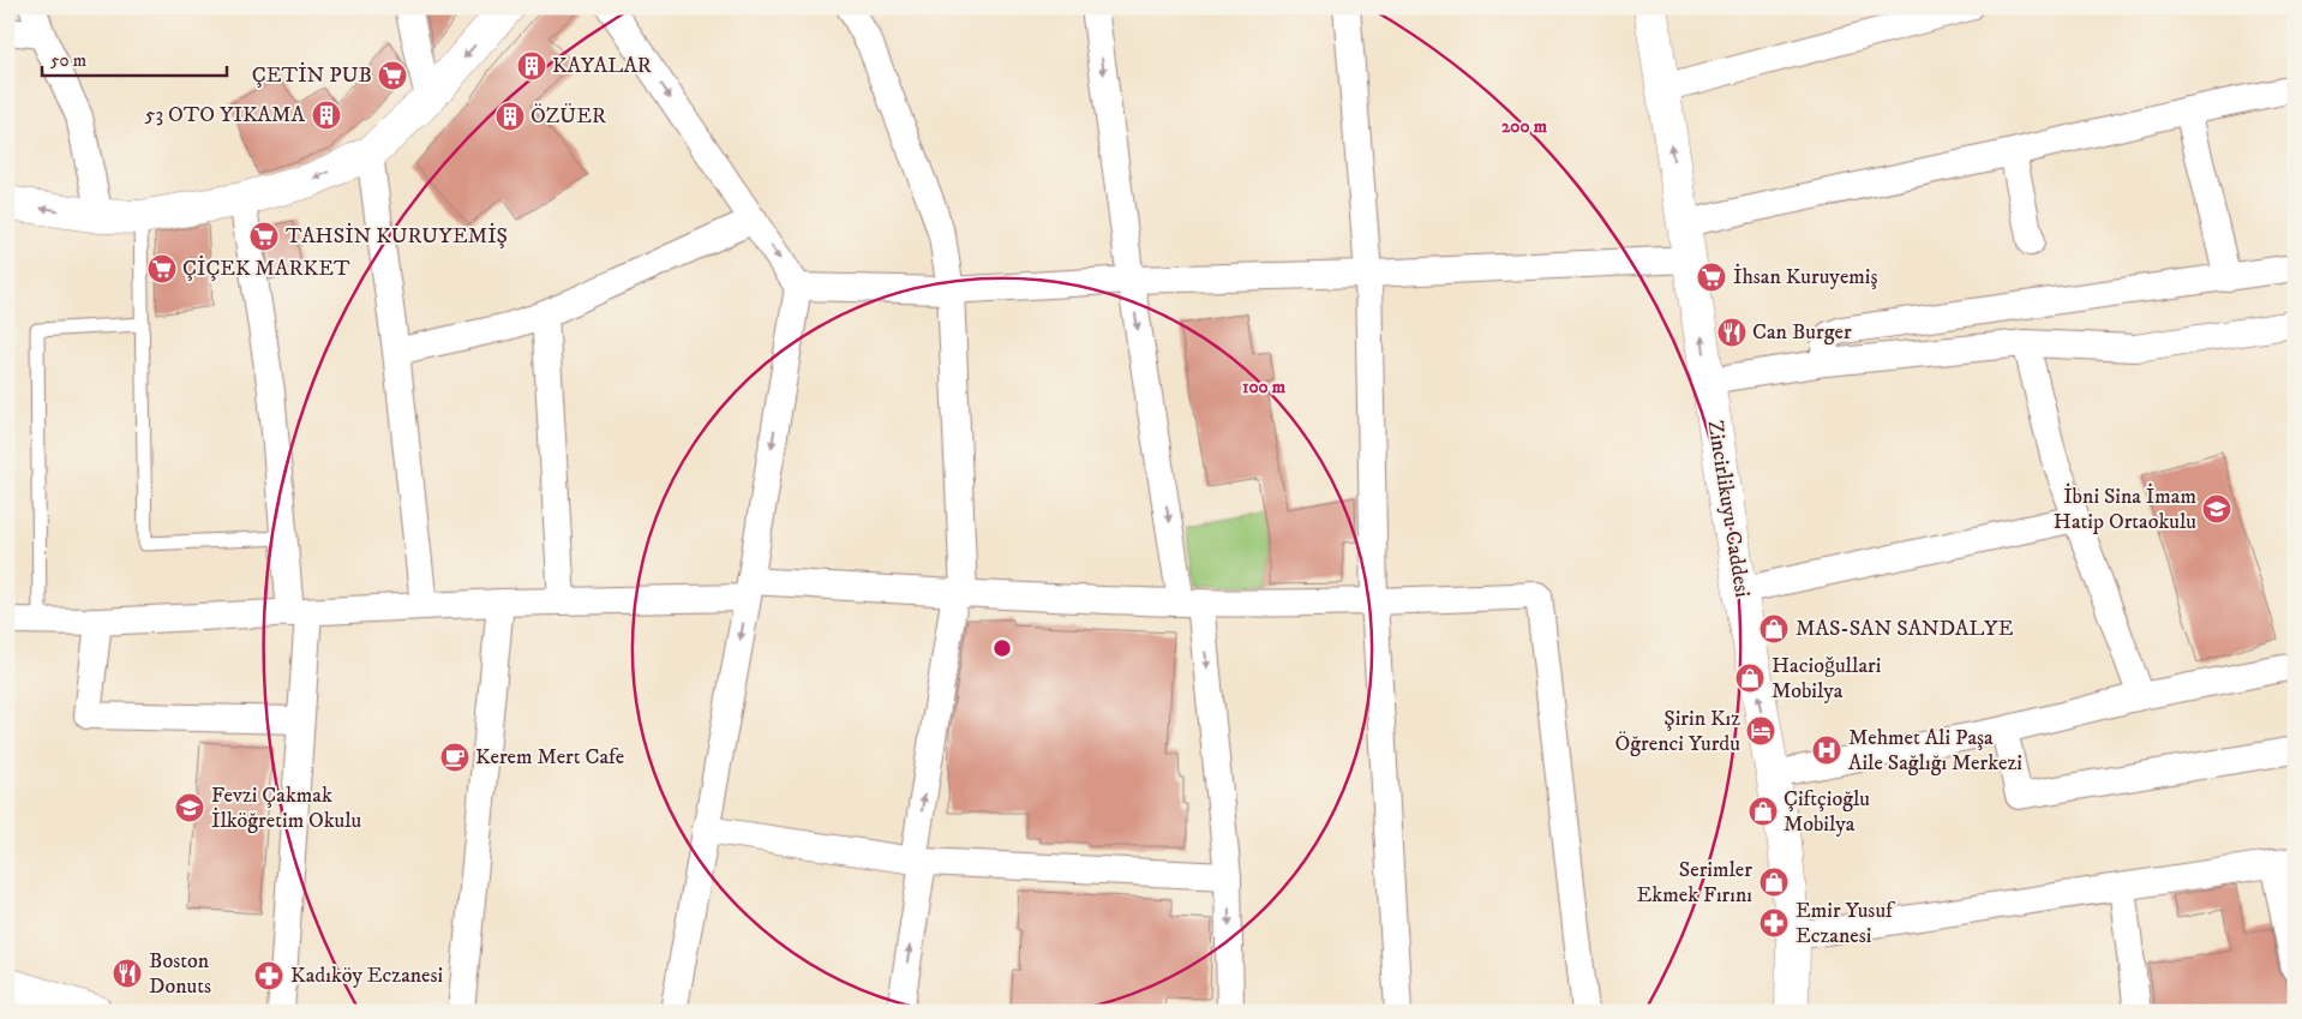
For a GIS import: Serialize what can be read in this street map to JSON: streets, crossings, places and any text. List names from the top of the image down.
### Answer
{
  "streets": {
    "main road": ["Zincirlikuyu Caddesi"]
  },
  "one_way": ["Zincirlikuyu Caddesi"],
  "places": {
    "building": ["KAYALAR", "53 OTO YIKAMA", "ÖZÜER"],
    "supermarket": [
      "ÇETİN PUB",
      "TAHSİN KURUYEMİŞ",
      "ÇİÇEK MARKET",
      "İhsan Kuruyemiş"
    ],
    "restaurant": ["Can Burger", "Boston Donuts"],
    "school or university": ["İbni Sina İmam Hatip Ortaokulu", "Fevzi Çakmak İlköğretim Okulu"],
    "shop": [
      "MAS-SAN SANDALYE",
      "Hacioǧullari Mobilya",
      "Çiftçioğlu Mobilya",
      "Serimler Ekmek Fırını"
    ],
    "hotel": ["Şirin Kız Öğrenci Yurdu"],
    "hospital": ["Mehmet Ali Paşa Aile Sağlığı Merkezi"],
    "cafe": ["Kerem Mert Cafe"],
    "pharmacy": ["Emir Yusuf Eczanesi", "Kadıköy Eczanesi"]
  },
  "scale_bar": "50 m",
  "rings": ["200 m", "100 m"]
}
